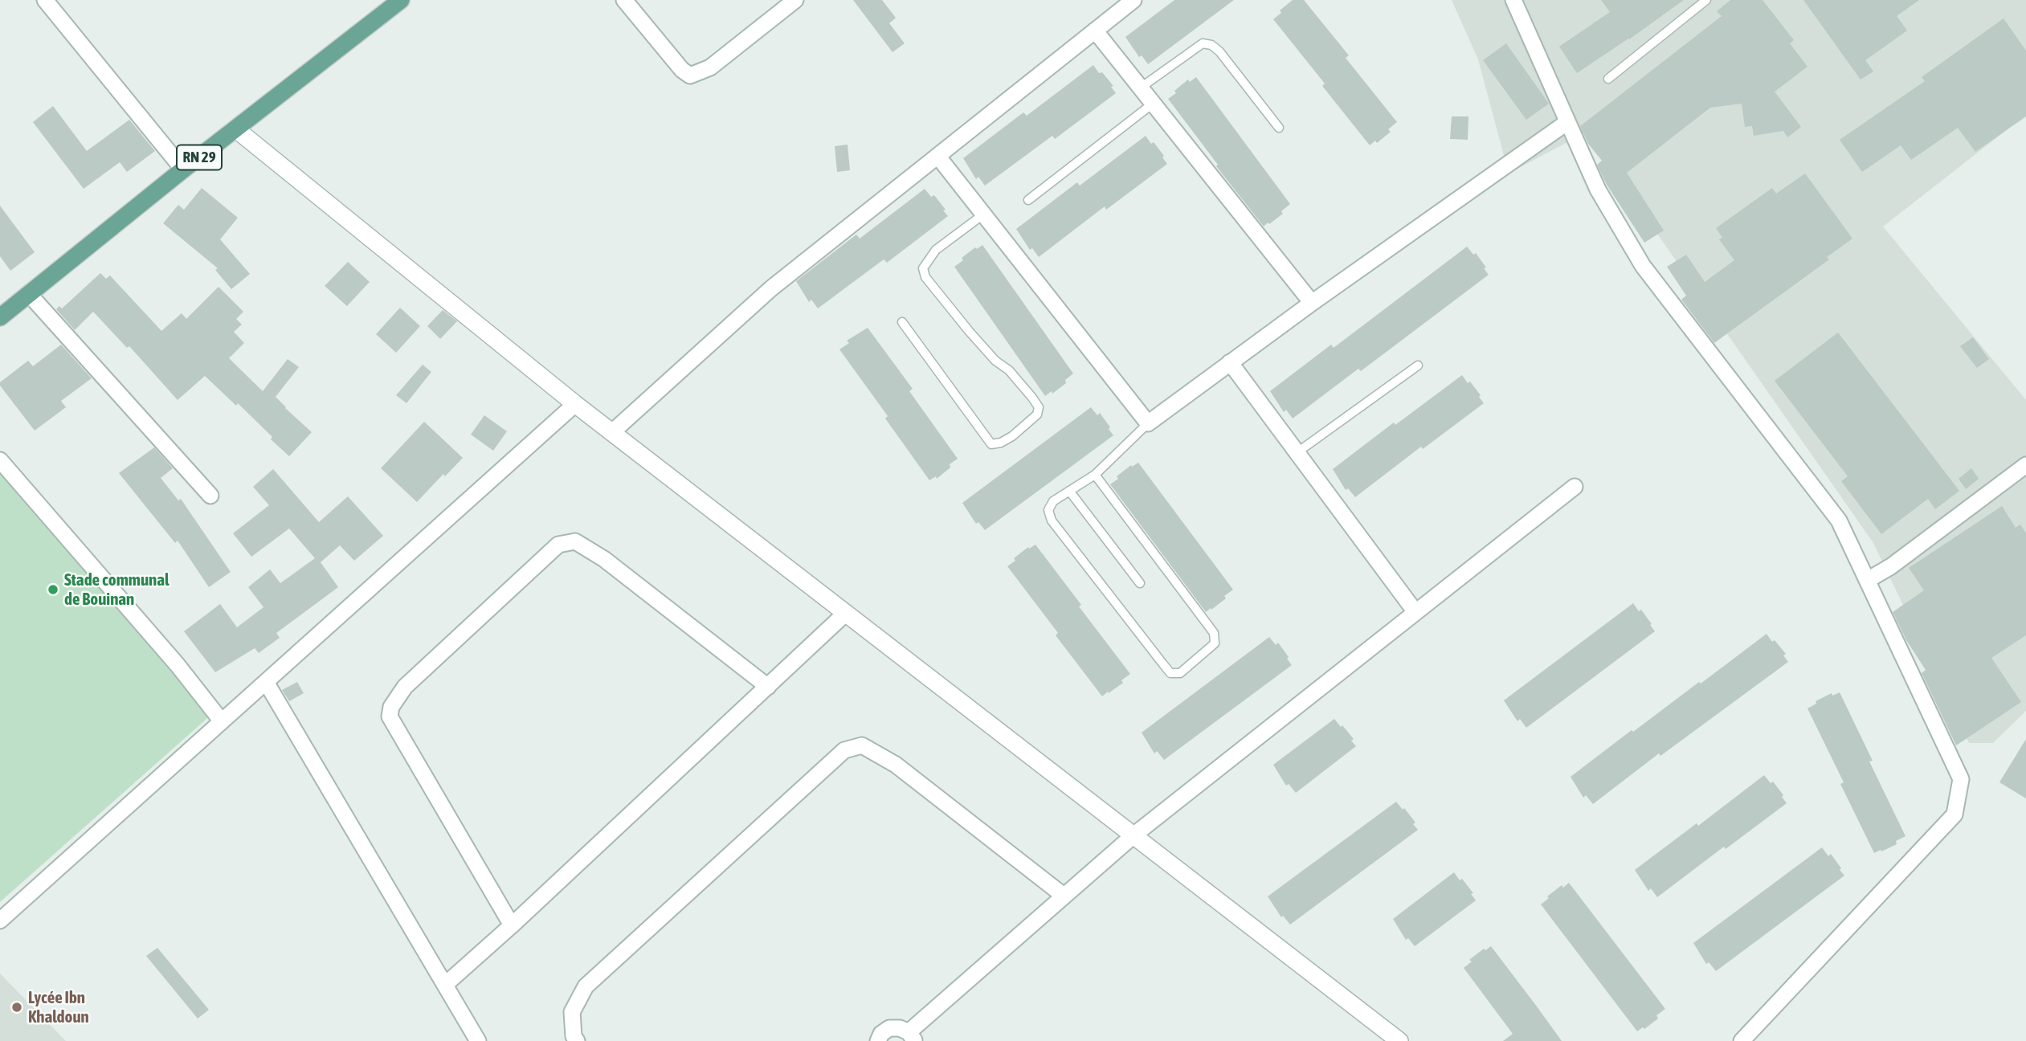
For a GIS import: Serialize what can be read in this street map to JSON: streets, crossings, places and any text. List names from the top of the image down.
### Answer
{
  "streets": {
    "main road": ["RN 29"]
  },
  "places": ["Stade communal de Bouinan", "Lycée Ibn Khaldoun"]
}
